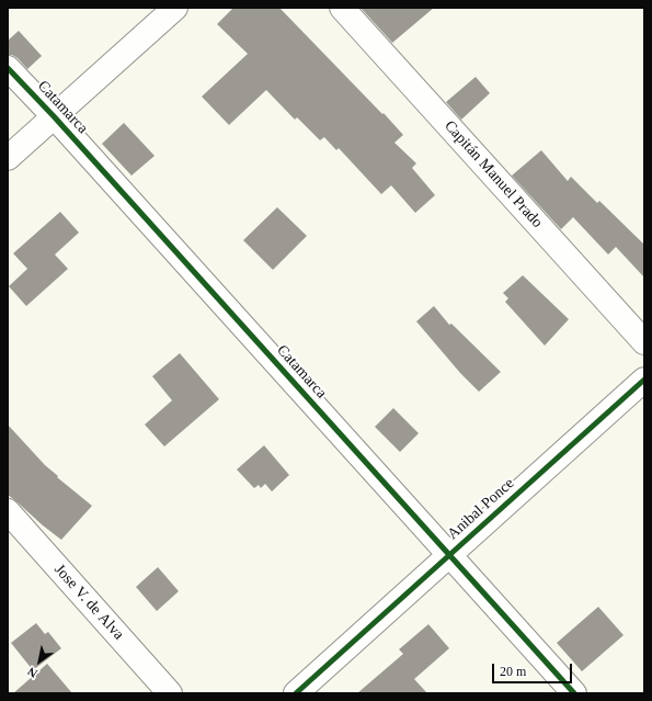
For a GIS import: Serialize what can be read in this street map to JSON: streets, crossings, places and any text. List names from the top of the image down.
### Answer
{
  "streets": {
    "street": [
      "Catamarca",
      "Capitán Manuel Prado",
      "Anibal Ponce",
      "Jose V. de Alva"
    ]
  },
  "crossings": [
    ["Catamarca", "Anibal Ponce"]
  ],
  "scale_bar": "20 m",
  "north": "bottom left"
}
